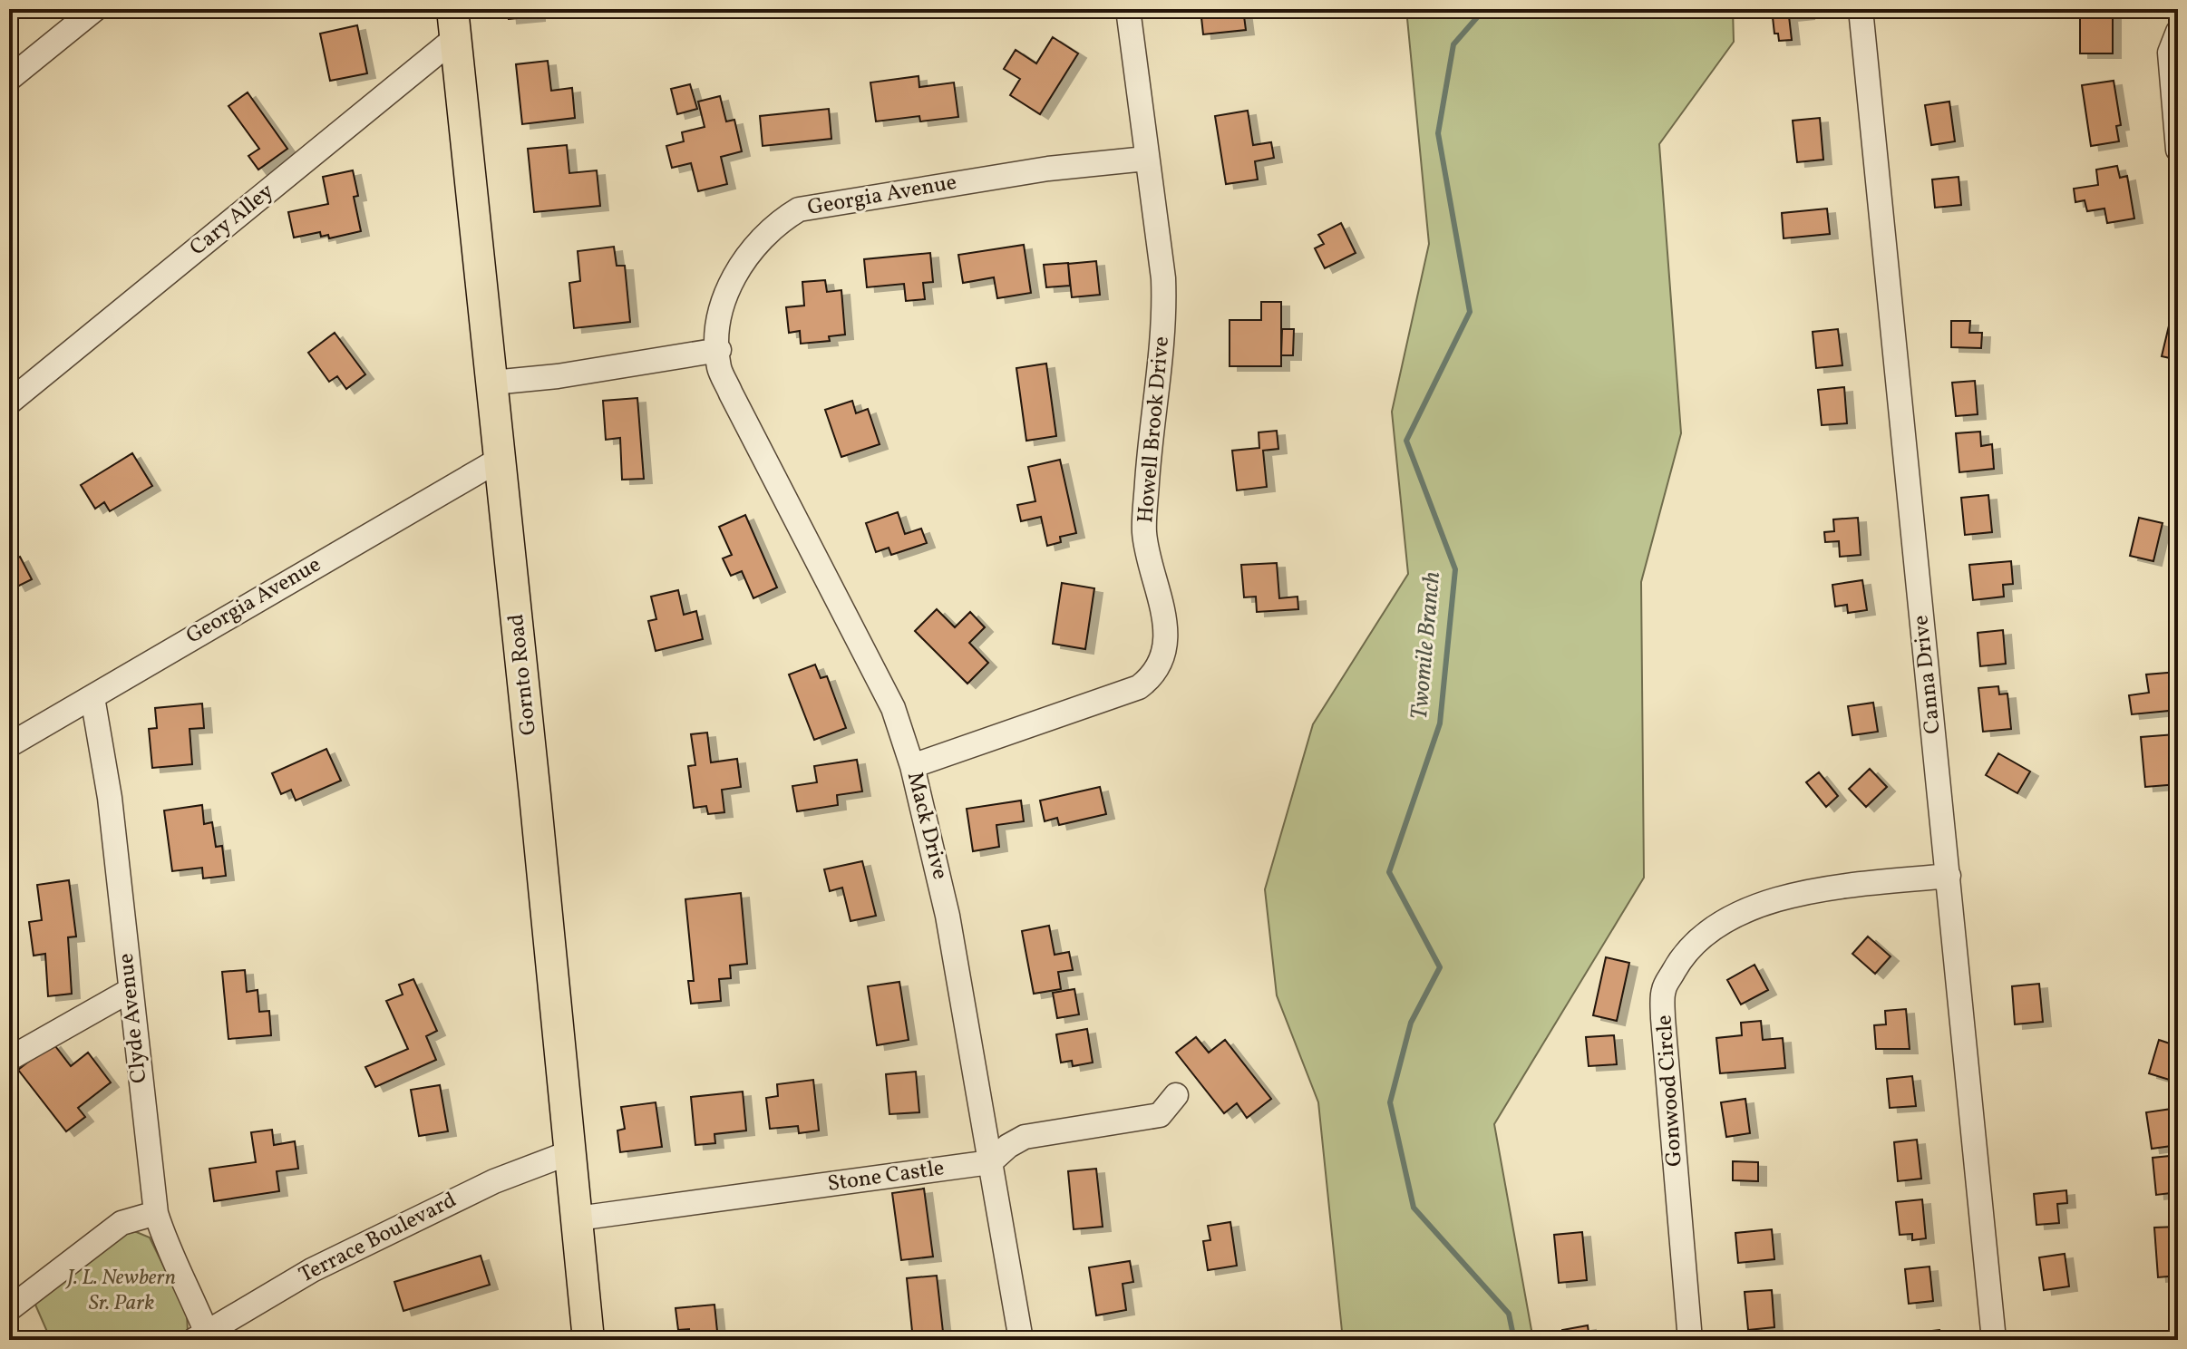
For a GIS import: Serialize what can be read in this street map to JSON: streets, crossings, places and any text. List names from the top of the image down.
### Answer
{
  "streets": {
    "main road": ["Gornto Road"],
    "street": [
      "Georgia Avenue",
      "Cary Alley",
      "Howell Brook Drive",
      "Canna Drive",
      "Mack Drive",
      "Clyde Avenue",
      "Gonwood Circle",
      "Stone Castle",
      "Terrace Boulevard"
    ]
  },
  "crossings": [
    ["Georgia Avenue", "Howell Brook Drive"],
    ["Georgia Avenue", "Gornto Road"],
    ["Georgia Avenue", "Mack Drive"],
    ["Georgia Avenue", "Clyde Avenue"],
    ["Cary Alley", "Gornto Road"],
    ["Howell Brook Drive", "Mack Drive"],
    ["Gornto Road", "Stone Castle"],
    ["Gornto Road", "Terrace Boulevard"],
    ["Canna Drive", "Gonwood Circle"],
    ["Mack Drive", "Stone Castle"],
    ["Clyde Avenue", "Terrace Boulevard"]
  ],
  "water": ["Twomile Branch"],
  "parks": ["J. L. Newbern Sr. Park"]
}
